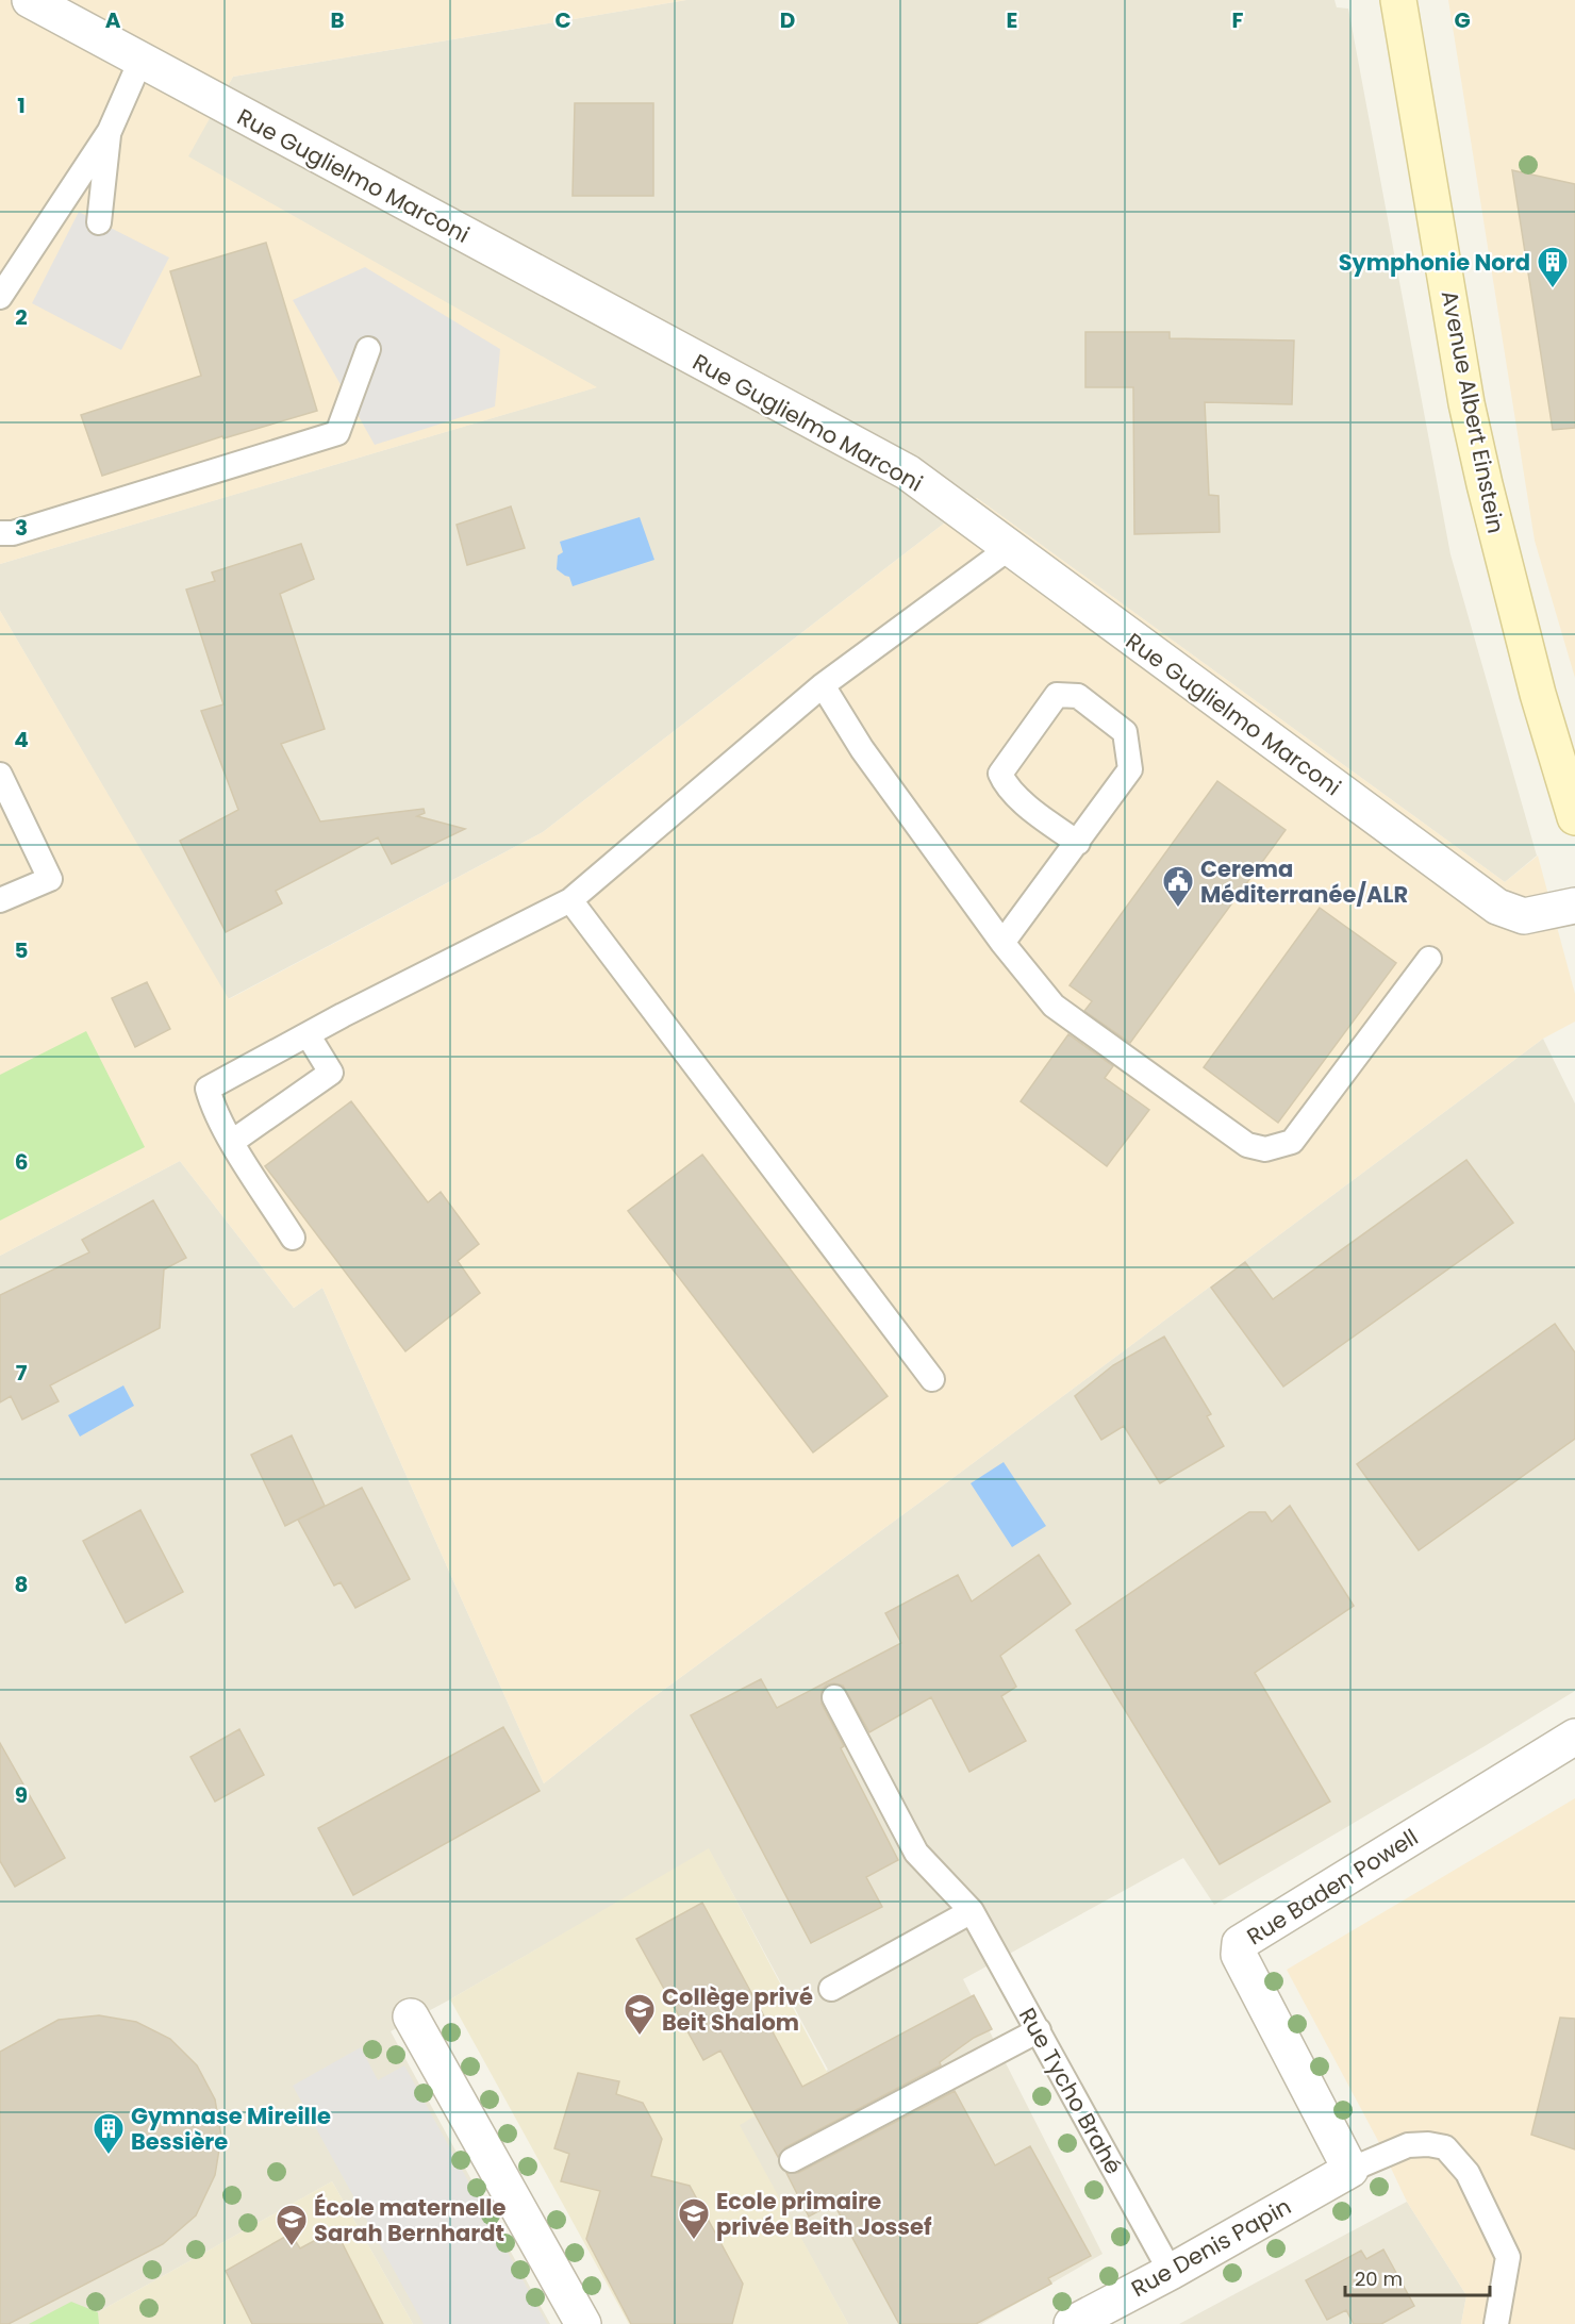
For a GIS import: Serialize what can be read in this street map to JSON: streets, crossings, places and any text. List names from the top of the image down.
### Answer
{
  "streets": {
    "main road": ["Avenue Albert Einstein"],
    "street": ["Rue Guglielmo Marconi", "Rue Baden Powell", "Rue Denis Papin"],
    "lane": ["Rue Tycho Brahé"]
  },
  "crossings": [
    ["Rue Baden Powell", "Rue Denis Papin"],
    ["Rue Tycho Brahé", "Rue Denis Papin"]
  ],
  "places": {
    "building": ["Symphonie Nord", "Gymnase Mireille Bessière"],
    "public building": ["Cerema Méditerranée/ALR"],
    "school or university": ["Collège privé Beit Shalom", "Ecole primaire privée Beith Jossef", "École maternelle Sarah Bernhardt"]
  },
  "scale_bar": "20 m",
  "grid": {
    "columns": [
      "A",
      "B",
      "C",
      "D",
      "E",
      "F",
      "G"
    ],
    "rows": [
      "1",
      "2",
      "3",
      "4",
      "5",
      "6",
      "7",
      "8",
      "9"
    ]
  }
}
